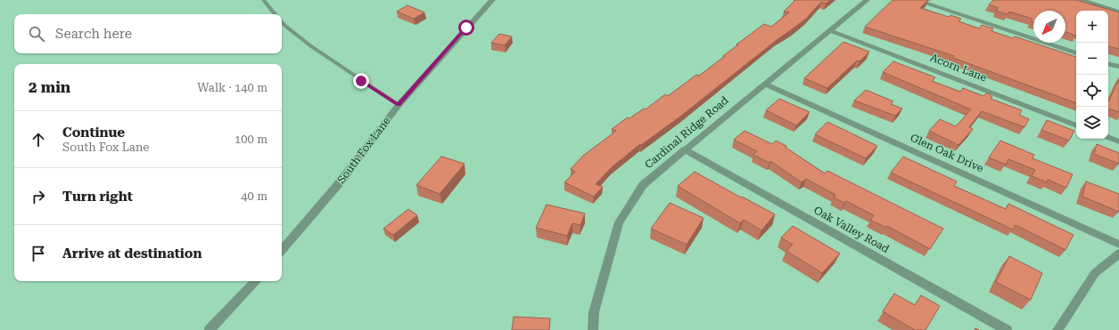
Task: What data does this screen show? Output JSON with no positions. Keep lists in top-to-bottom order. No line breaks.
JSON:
{"streets":{"street":["Acorn Lane","Cardinal Ridge Road","South Fox Lane","Glen Oak Drive","Oak Valley Road"]},"crossings":[["Acorn Lane","Cardinal Ridge Road"],["Cardinal Ridge Road","Glen Oak Drive"],["Cardinal Ridge Road","Oak Valley Road"]],"north":"bottom left","page":{"map_buttons":["+","−"],"search":"Search here","heading":["2 min","Walk · 140 m"],"list":[["Continue","South Fox Lane","100 m"],["Turn right","40 m"],"Arrive at destination"]}}
